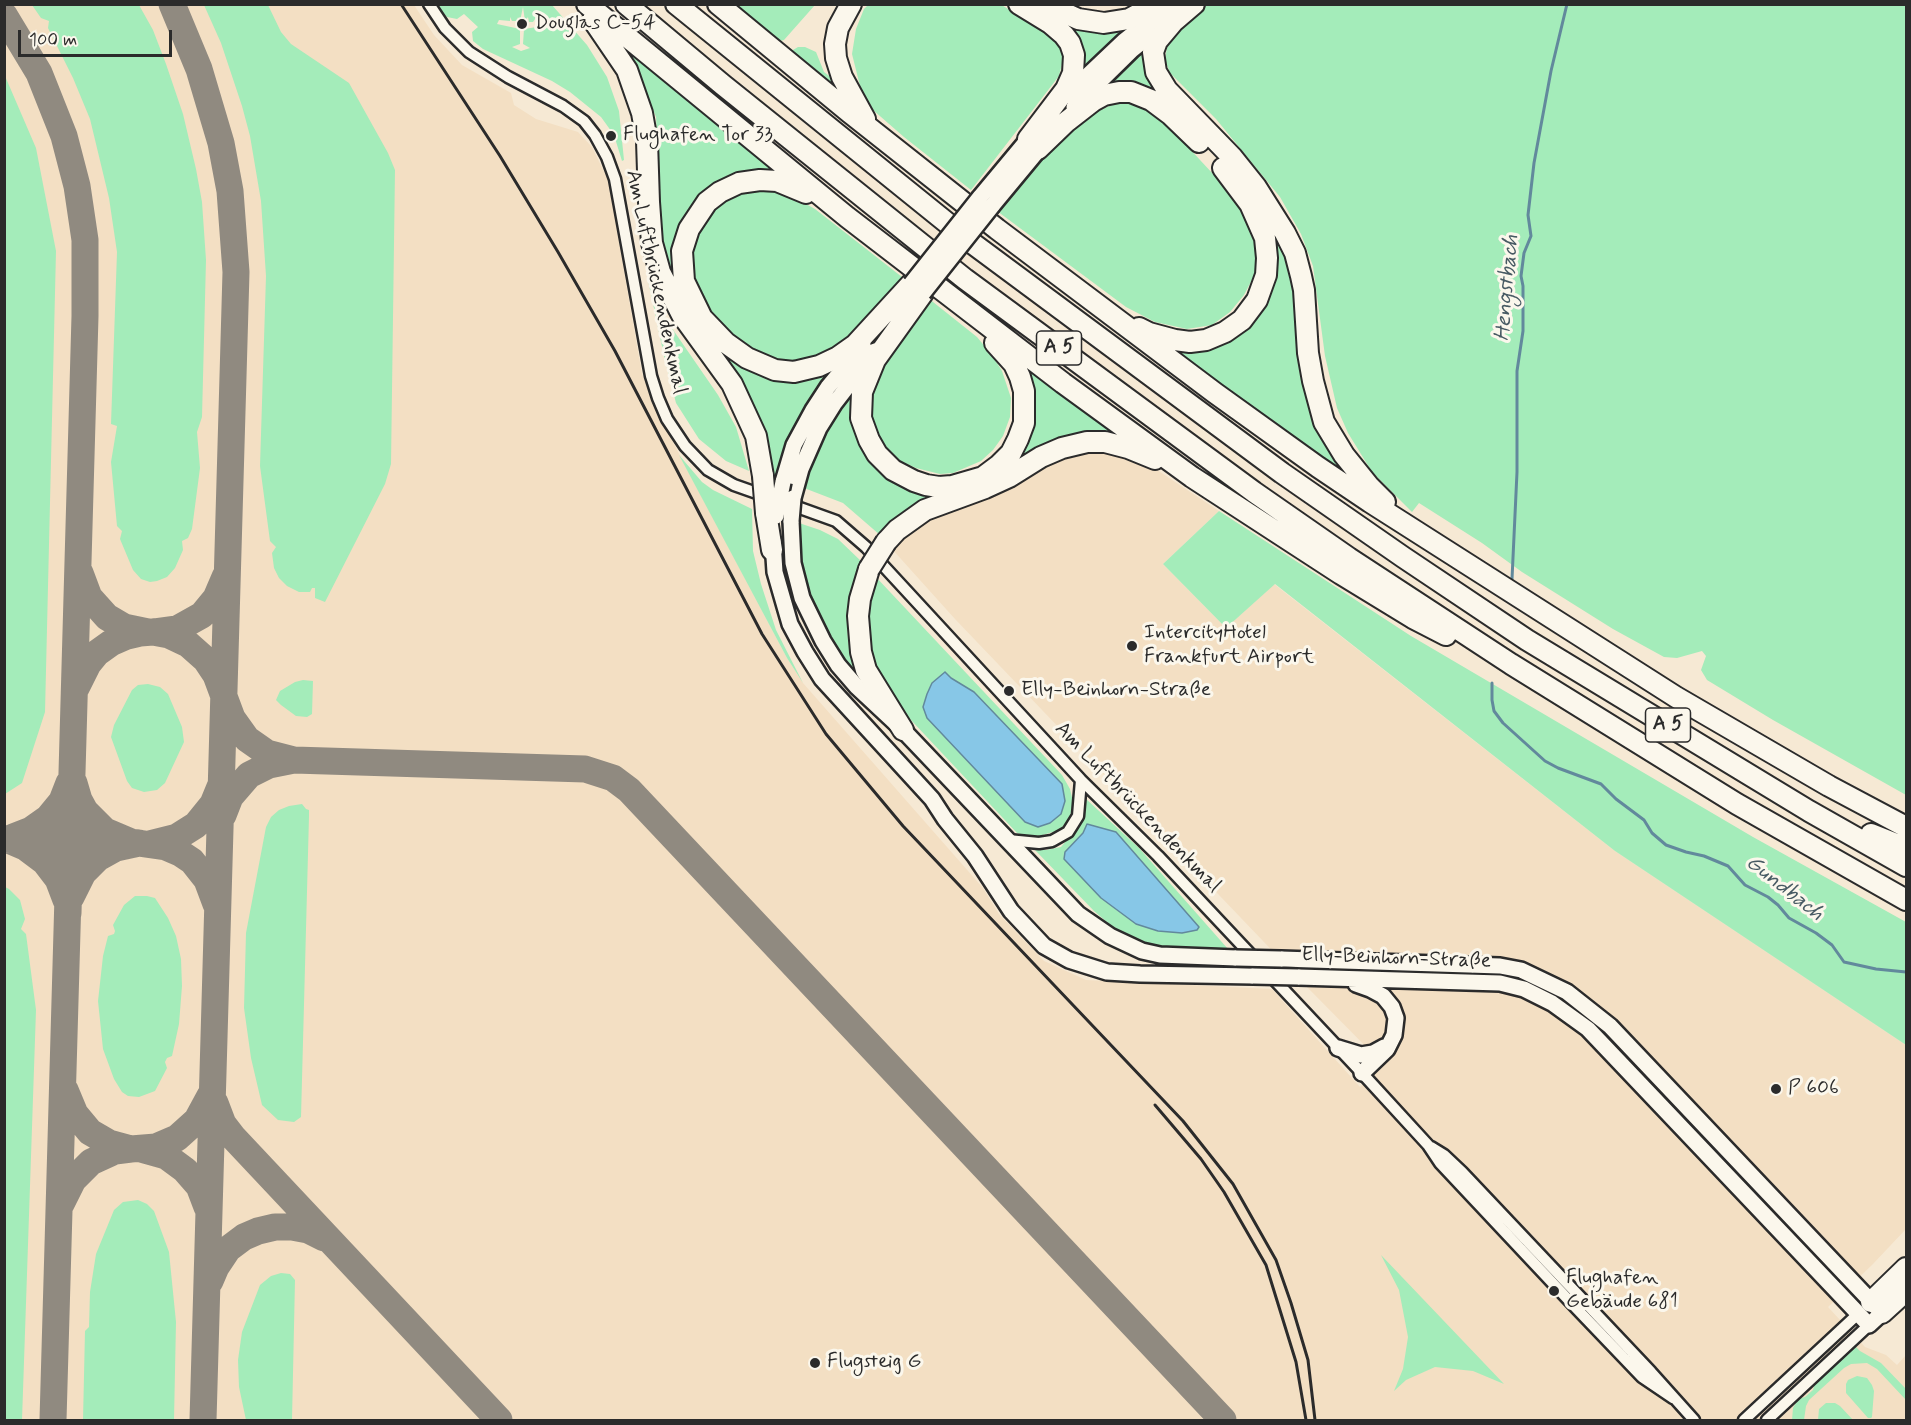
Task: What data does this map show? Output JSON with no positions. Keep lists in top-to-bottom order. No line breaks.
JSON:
{"streets":{"highway":["A 5"],"street":["Am Luftbrückendenkmal","Elly-Beinhorn-Straße"]},"water":["Hengstbach","Gundbach"],"places":["Douglas C-54","Flughafen Tor 33","IntercityHotel Frankfurt Airport","Elly-Beinhorn-Straße","P 606","Flughafen Gebäude 681","Flugsteig G"],"scale_bar":"100 m"}
